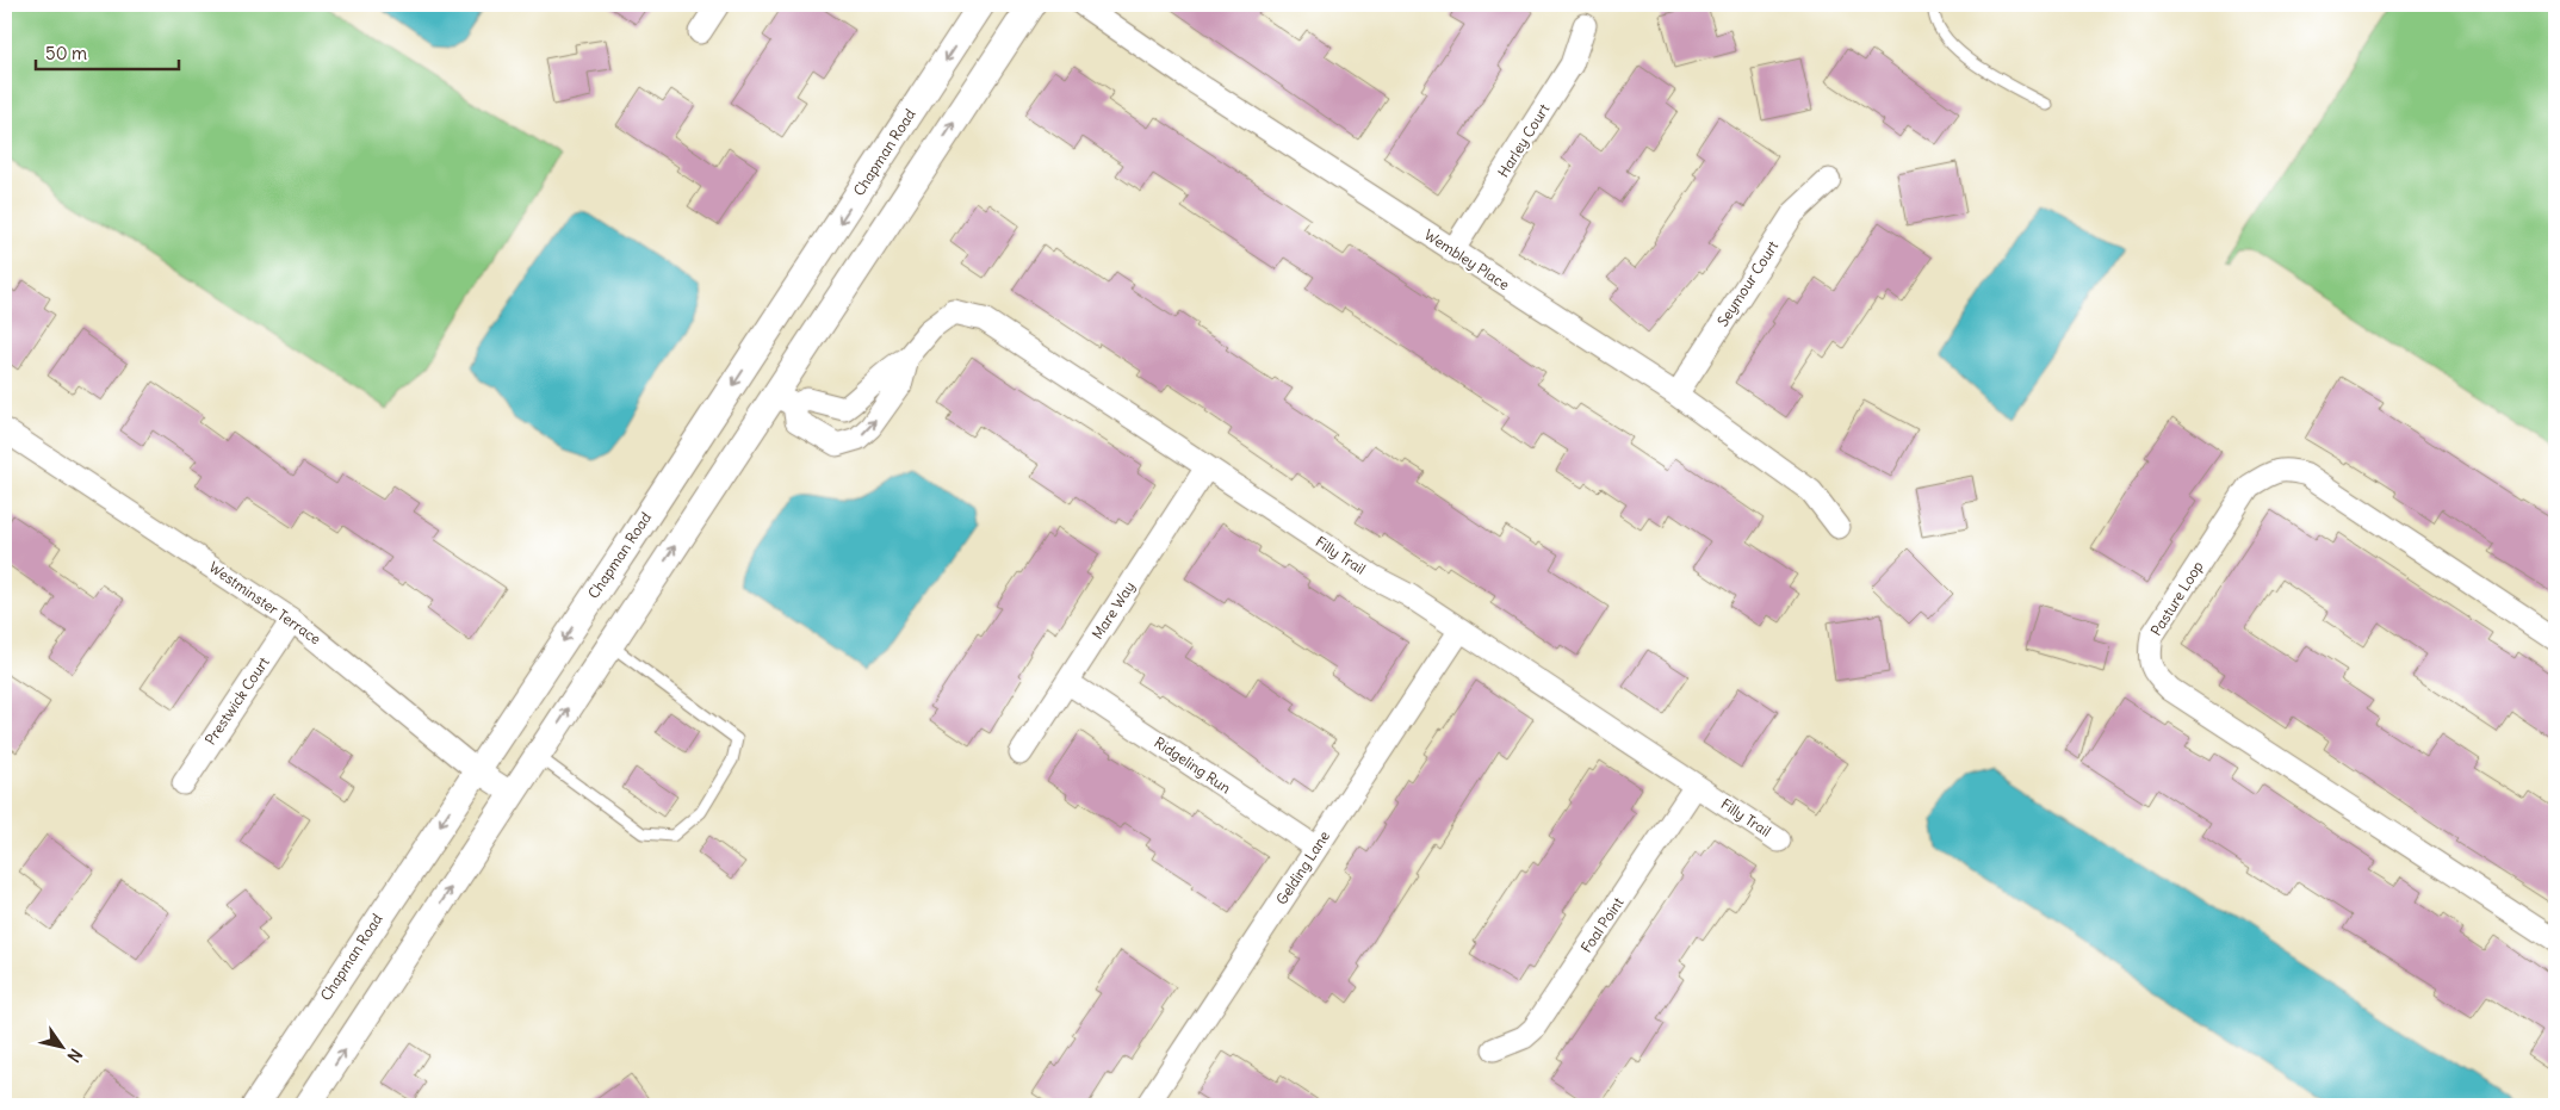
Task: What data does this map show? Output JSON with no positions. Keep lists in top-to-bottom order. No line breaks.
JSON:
{"streets":{"street":["Harley Court","Chapman Road","Wembley Place","Seymour Court","Filly Trail","Pasture Loop","Westminster Terrace","Mare Way","Prestwick Court","Ridgeling Run","Gelding Lane","Foal Point"]},"crossings":[["Harley Court","Wembley Place"],["Chapman Road","Westminster Terrace"],["Wembley Place","Seymour Court"],["Filly Trail","Mare Way"],["Filly Trail","Gelding Lane"],["Filly Trail","Foal Point"],["Westminster Terrace","Prestwick Court"],["Mare Way","Ridgeling Run"],["Ridgeling Run","Gelding Lane"]],"scale_bar":"50 m","north":"bottom right"}
